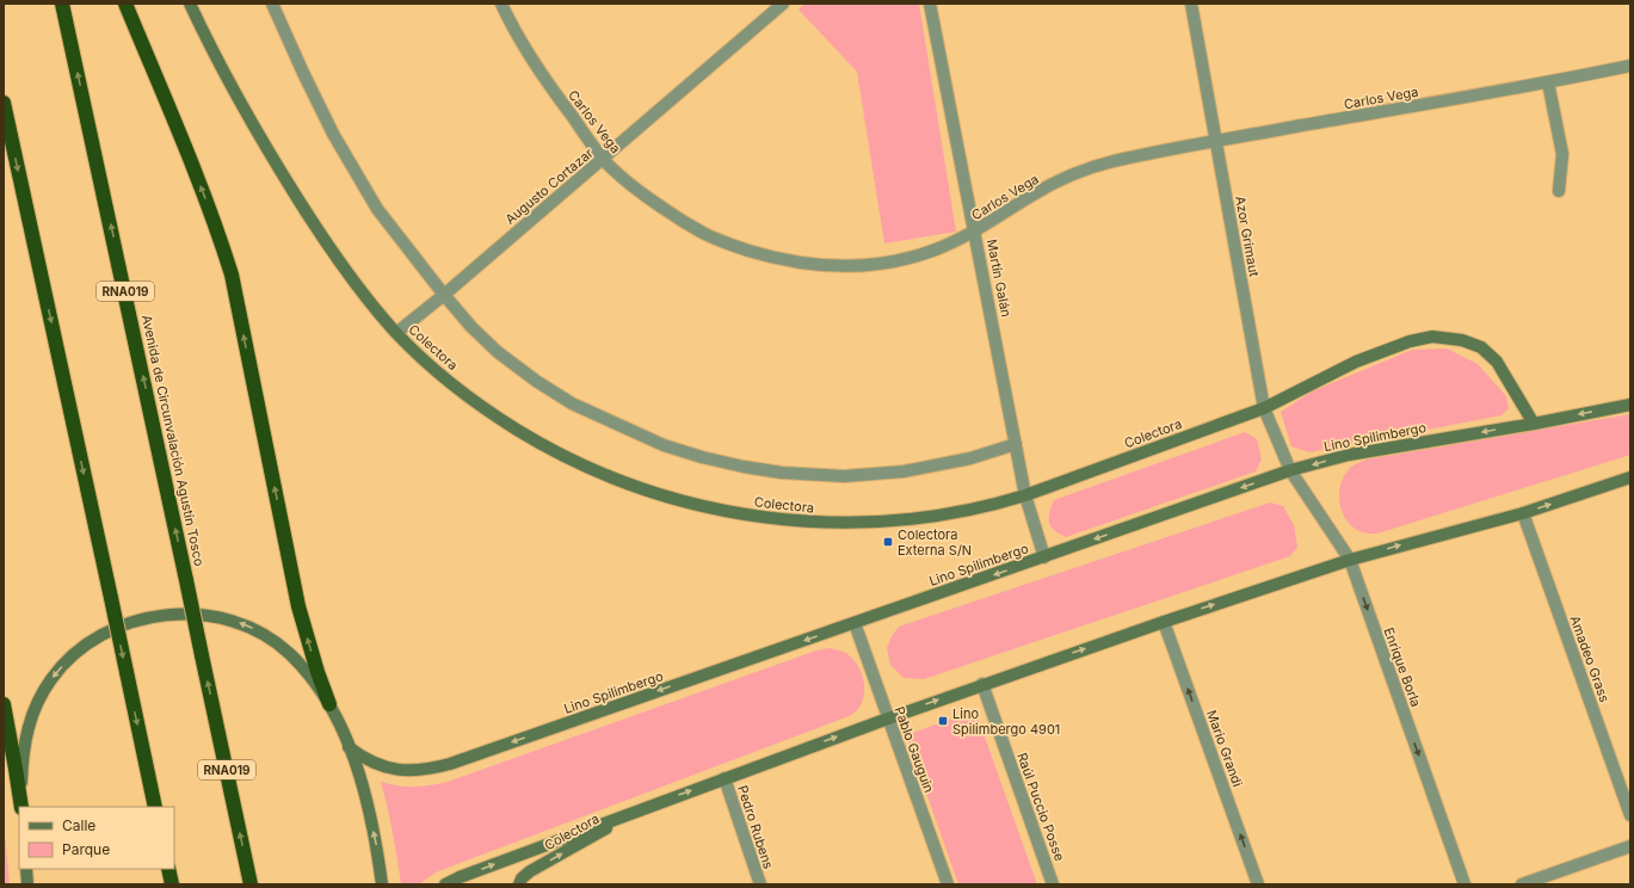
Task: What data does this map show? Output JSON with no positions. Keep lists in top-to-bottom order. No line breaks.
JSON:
{"streets":{"highway":["RNA019","Avenida de Circunvalación Agustín Tosco"],"main road":["Colectora","Lino Spilimbergo"],"street":["Carlos Vega","Augusto Cortazar","Azor Grimaut","Martín Galán","Amadeo Grass","Enrique Borla","Mario Grandi","Pablo Gauguin","Raúl Puccio Posse","Pedro Rubens"]},"crossings":[["Carlos Vega","Augusto Cortazar"],["Carlos Vega","Azor Grimaut"],["Carlos Vega","Martín Galán"],["Augusto Cortazar","Colectora"],["Azor Grimaut","Colectora"],["Azor Grimaut","Lino Spilimbergo"],["Azor Grimaut","Enrique Borla"],["Martín Galán","Colectora"],["Martín Galán","Lino Spilimbergo"],["Colectora","Lino Spilimbergo"],["Lino Spilimbergo","Enrique Borla"],["Lino Spilimbergo","Pablo Gauguin"]],"one_way":["Enrique Borla","Mario Grandi"],"places":{"transit":["Colectora Externa S/N","Lino Spilimbergo 4901"]},"legend":["Calle","Parque"]}
